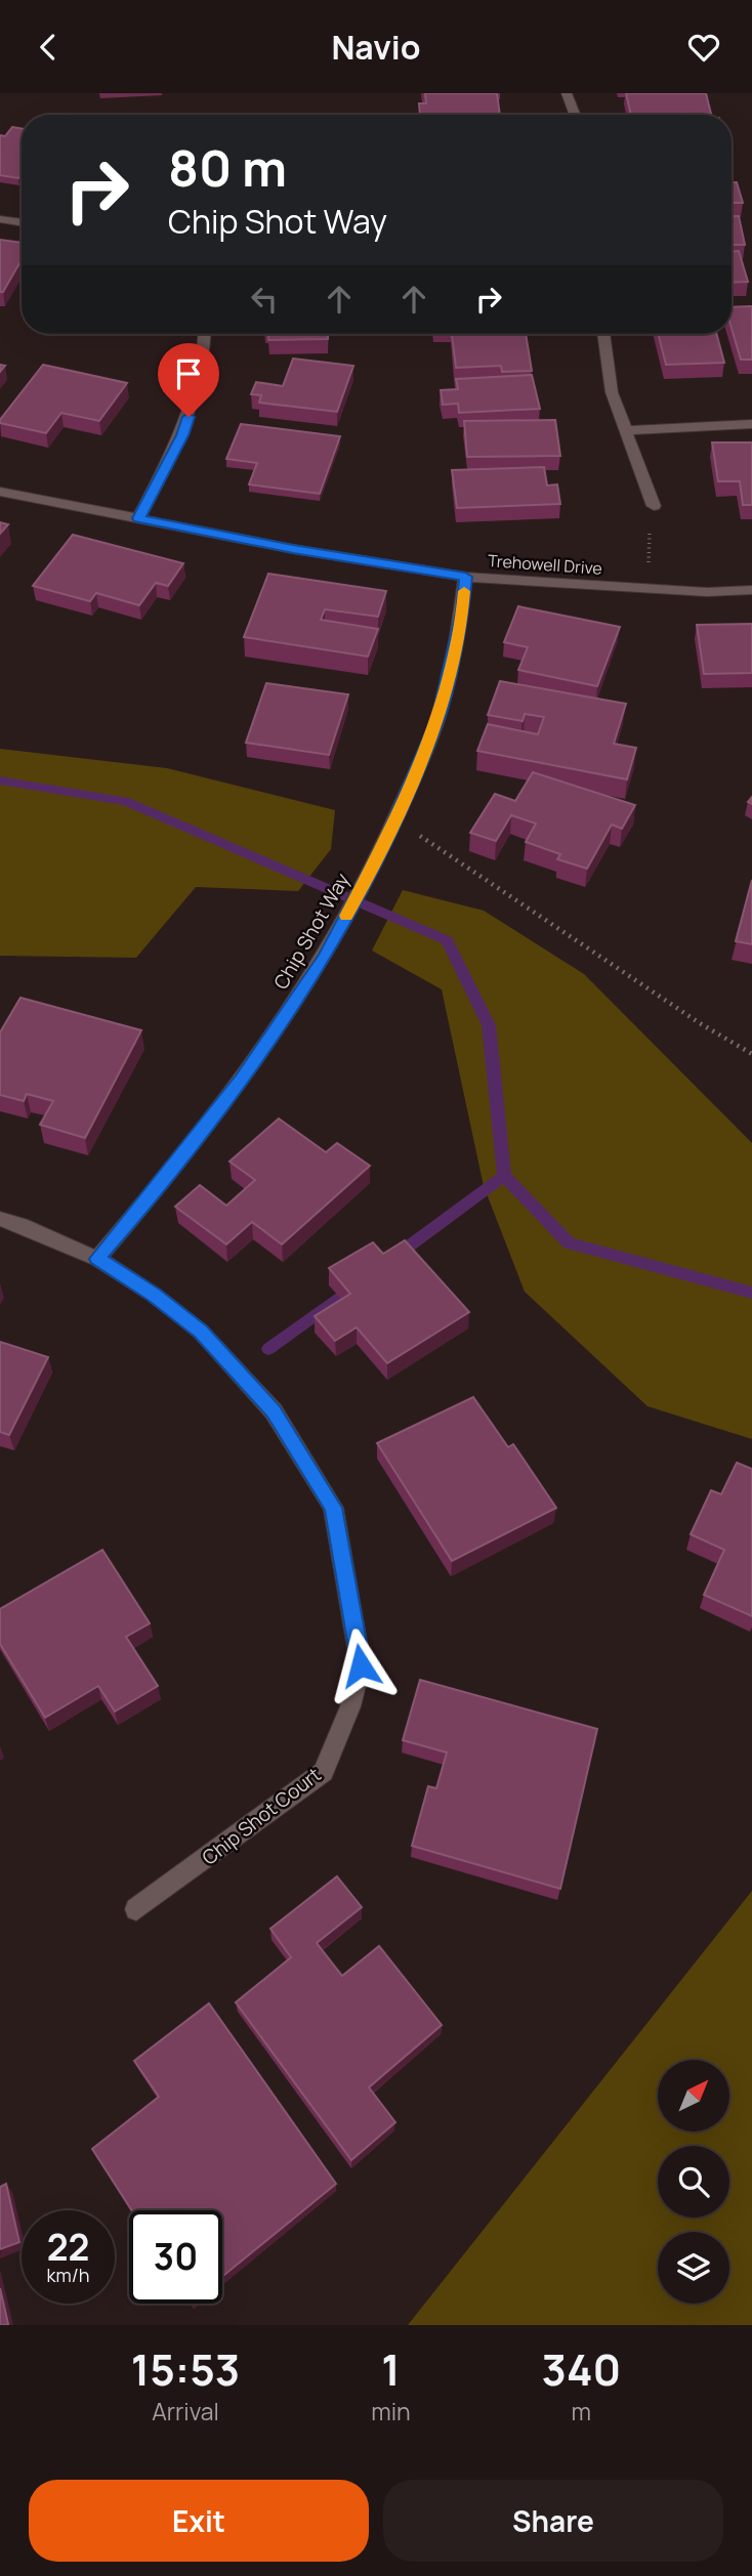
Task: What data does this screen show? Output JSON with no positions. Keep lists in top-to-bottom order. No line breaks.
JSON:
{"streets":{"street":["Trehowell Drive","Chip Shot Way","Chip Shot Court"]},"crossings":[["Trehowell Drive","Chip Shot Way"],["Chip Shot Way","Chip Shot Court"]],"north":"top right","page":{"header":"Navio","turn":["80 m","Chip Shot Way"],"speed":"22 km/h","limit":"30","eta":["15:53","Arrival","1","min","340","m"],"buttons":["Exit","Share"]}}
